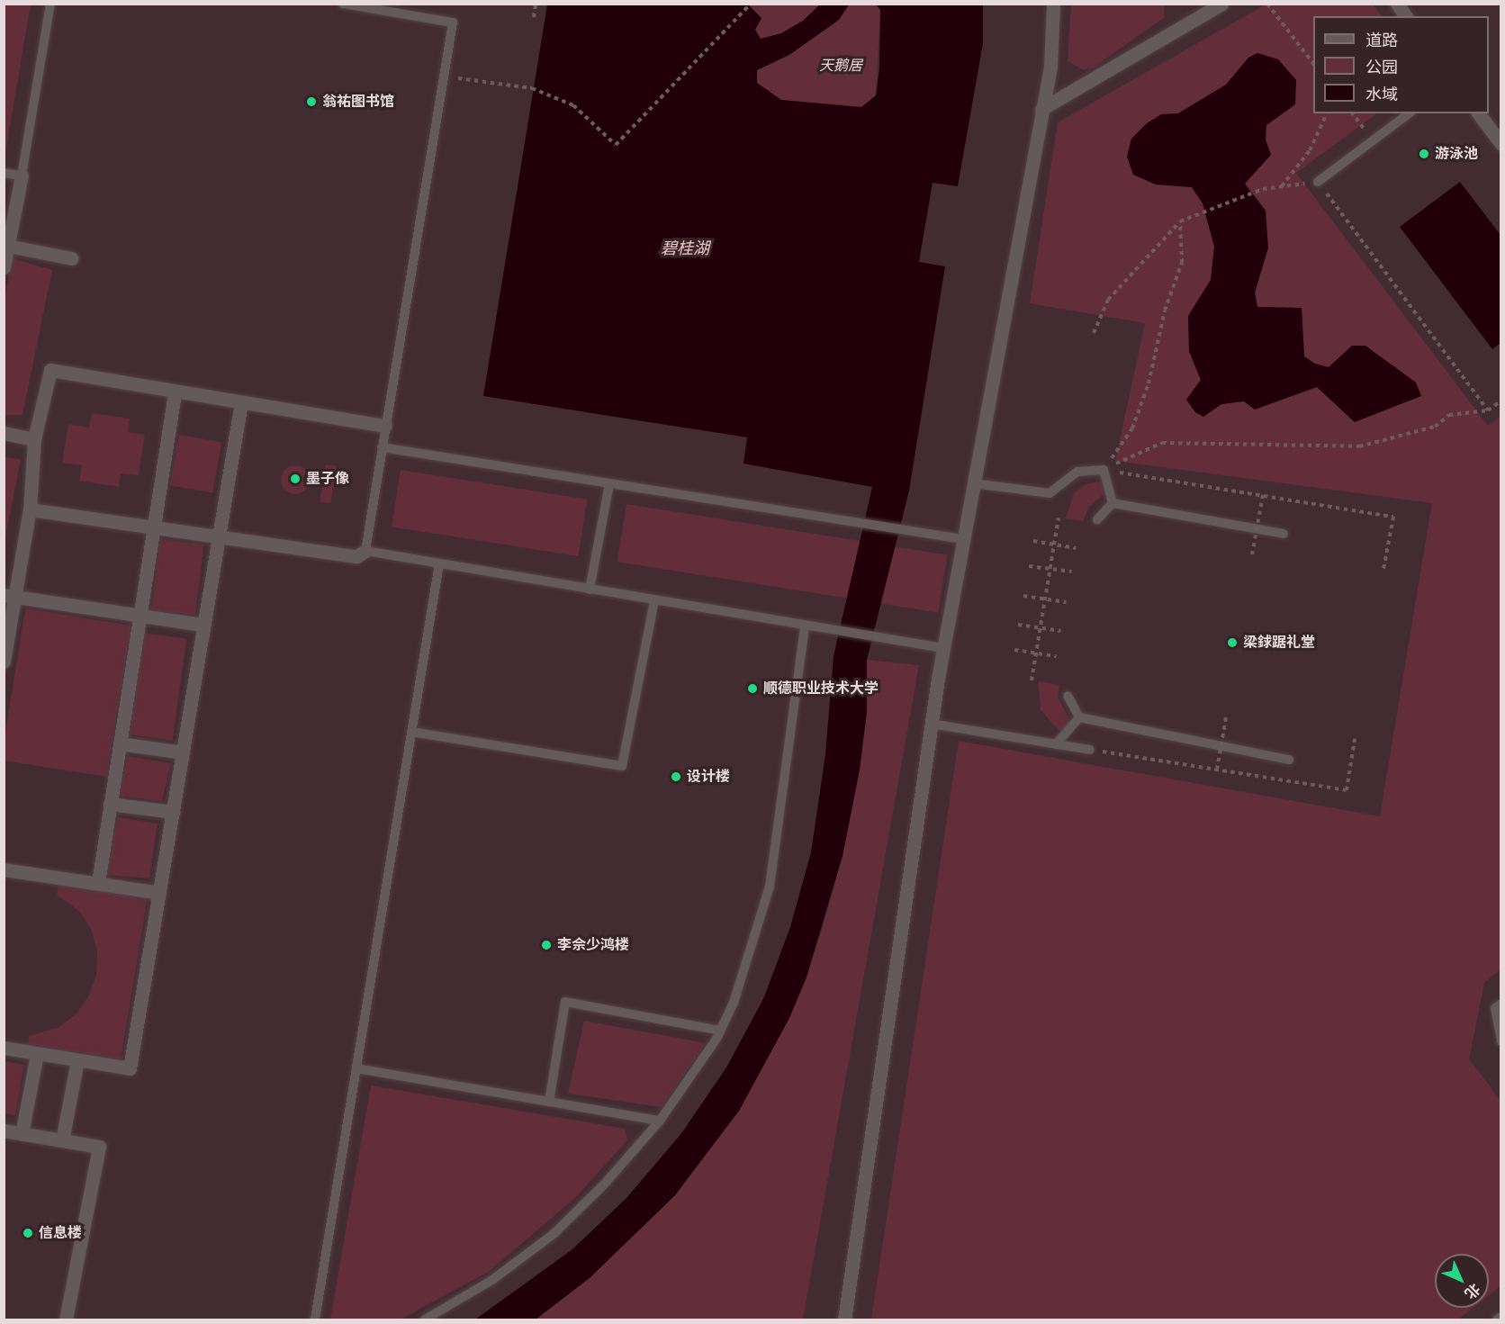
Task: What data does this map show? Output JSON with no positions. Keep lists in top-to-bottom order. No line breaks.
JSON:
{"water":["碧桂湖"],"parks":["天鹅居"],"places":["翁祐图书馆","游泳池","墨子像","梁銶踞礼堂","顺德职业技术大学","设计楼","李佘少鸿楼","信息楼"],"legend":["道路","公园","水域"],"north":"bottom right"}
